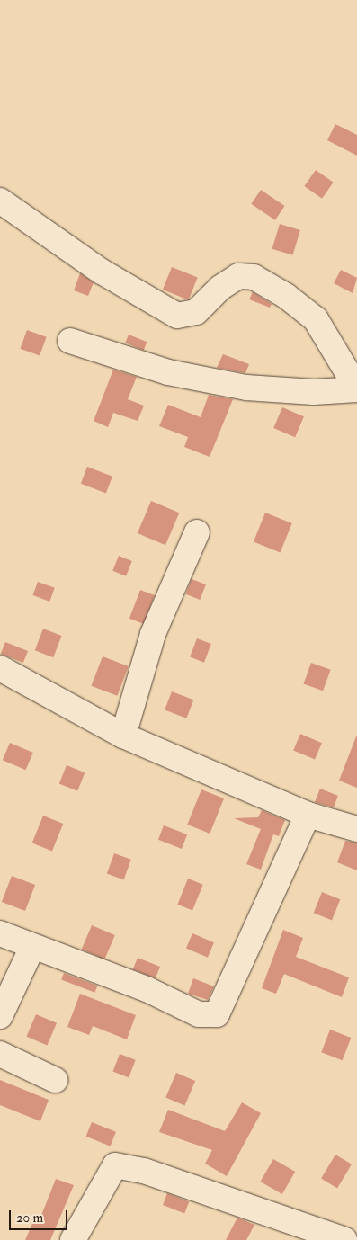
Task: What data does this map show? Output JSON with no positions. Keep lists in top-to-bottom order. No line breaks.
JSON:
{"scale_bar":"20 m"}
